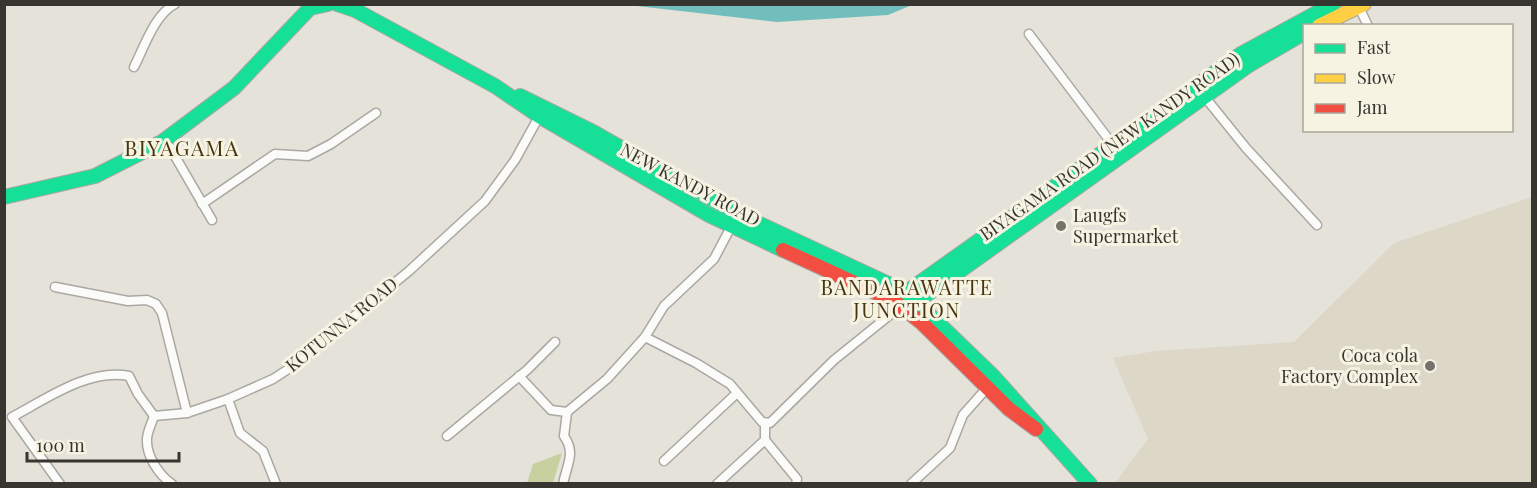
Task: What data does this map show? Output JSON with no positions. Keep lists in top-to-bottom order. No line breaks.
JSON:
{"streets":{"main road":["BIYAGAMA ROAD (NEW KANDY ROAD)","NEW KANDY ROAD"],"street":["KOTUNNA ROAD"]},"crossings":[["BIYAGAMA ROAD (NEW KANDY ROAD)","NEW KANDY ROAD"],["NEW KANDY ROAD","KOTUNNA ROAD"]],"districts":["BIYAGAMA","BANDARAWATTE JUNCTION"],"places":["Laugfs Supermarket","Coca cola Factory Complex"],"legend":["Fast","Slow","Jam"],"scale_bar":"100 m"}
